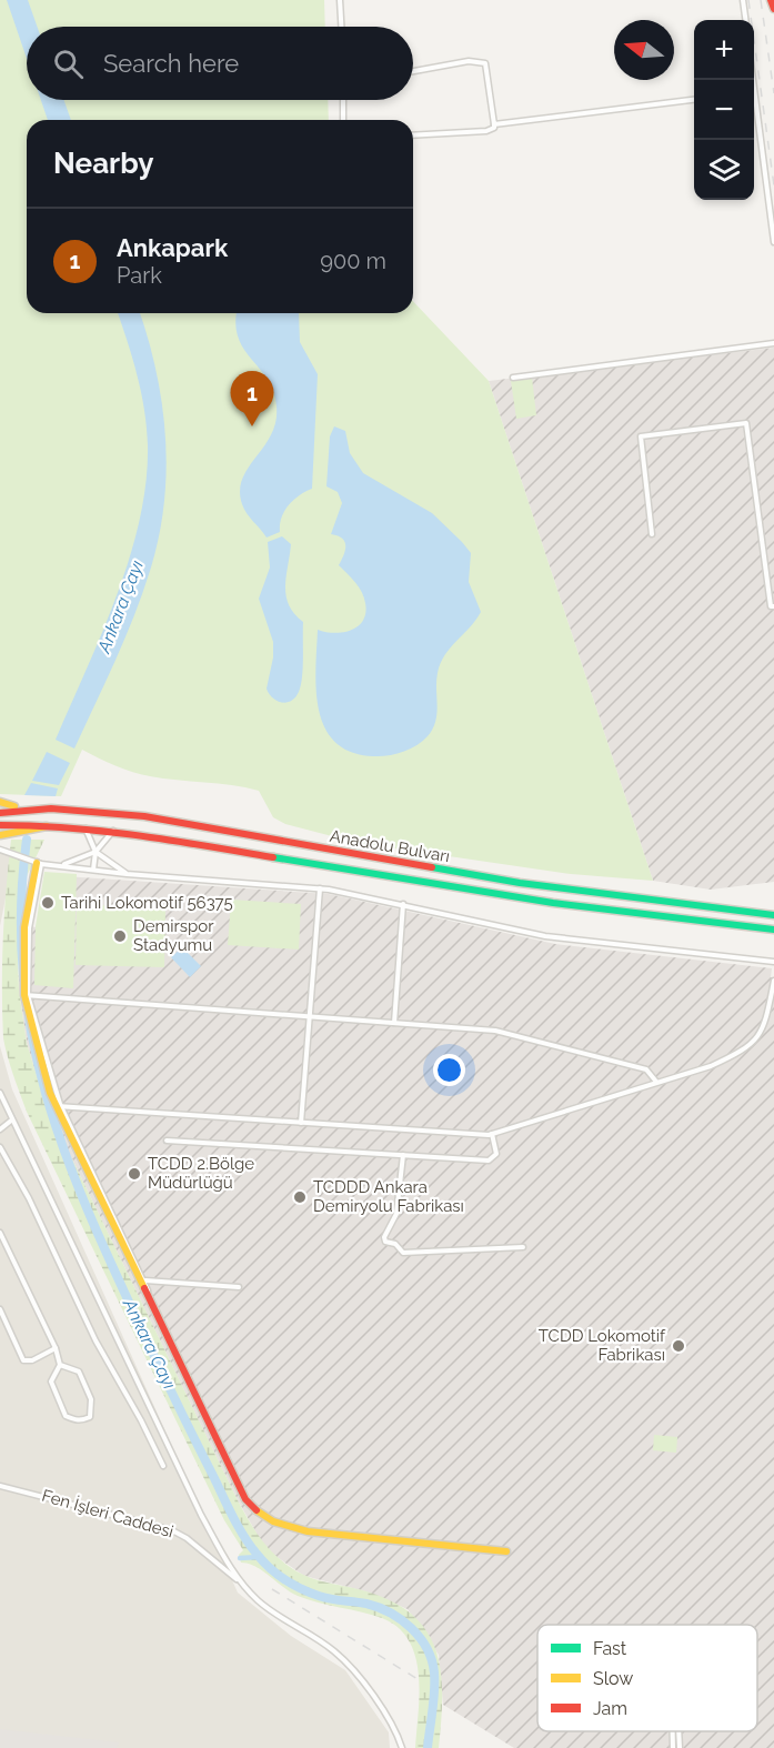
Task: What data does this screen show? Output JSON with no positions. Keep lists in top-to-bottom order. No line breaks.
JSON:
{"streets":{"main road":["Anadolu Bulvarı"],"street":["Fen İşleri Caddesi"]},"water":["Ankara Çayı"],"places":["Tarihi Lokomotif 56375","Demirspor Stadyumu","TCDD 2.Bölge Müdürlüğü","TCDDD Ankara Demiryolu Fabrikası","TCDD Lokomotif Fabrikası"],"legend":["Fast","Slow","Jam"],"north":"left","page":{"map_buttons":["+","−"],"search":"Search here","heading":"Nearby","list":[{"mark":"1","name":"Ankapark","note":"Park","value":"900 m"}],"pins":"1"}}
